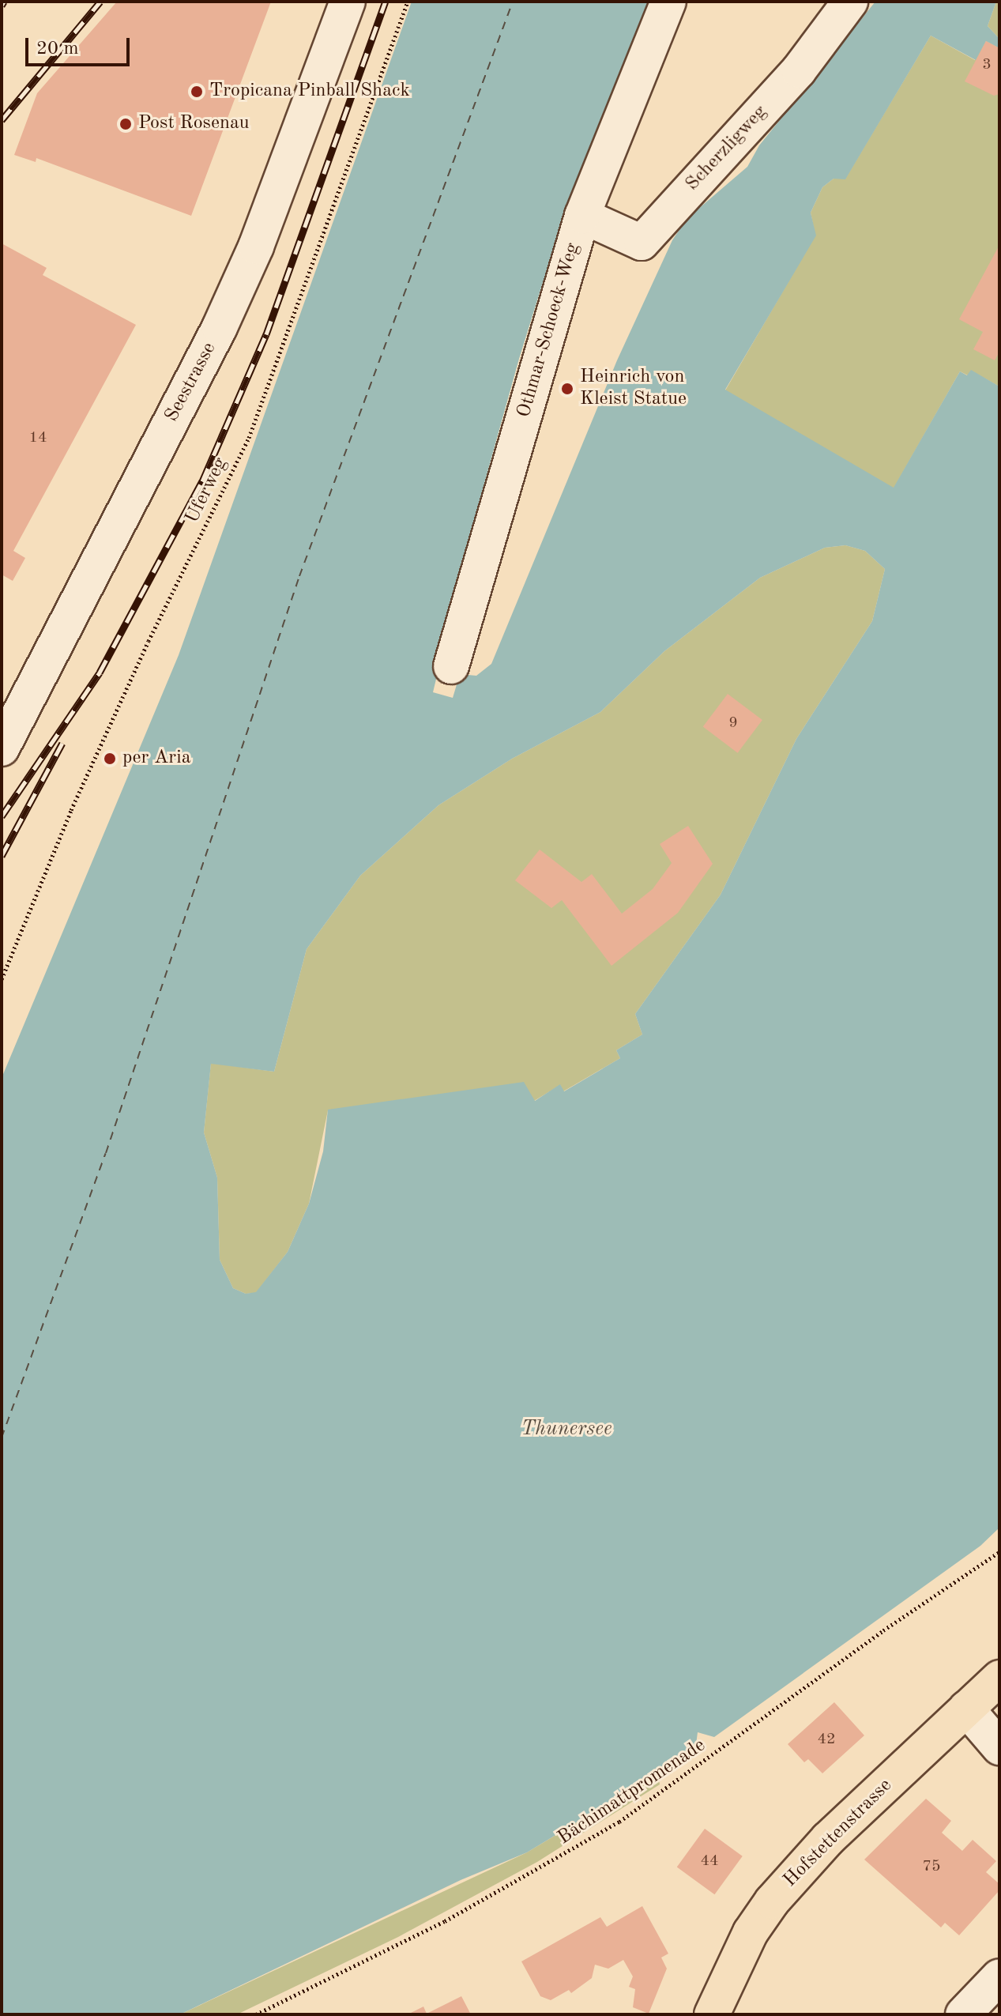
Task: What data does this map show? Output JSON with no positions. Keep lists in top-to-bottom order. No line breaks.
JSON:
{"streets":{"main road":["Hofstettenstrasse"],"street":["Scherzligweg","Othmar-Schoeck-Weg","Seestrasse"],"path":["Uferweg","Bächimattpromenade"]},"crossings":[["Scherzligweg","Othmar-Schoeck-Weg"]],"water":["Thunersee"],"places":["Tropicana Pinball Shack","Post Rosenau","Heinrich von Kleist Statue","per Aria"],"house_numbers":["3","14","9","42","44","75"],"scale_bar":"20 m"}
